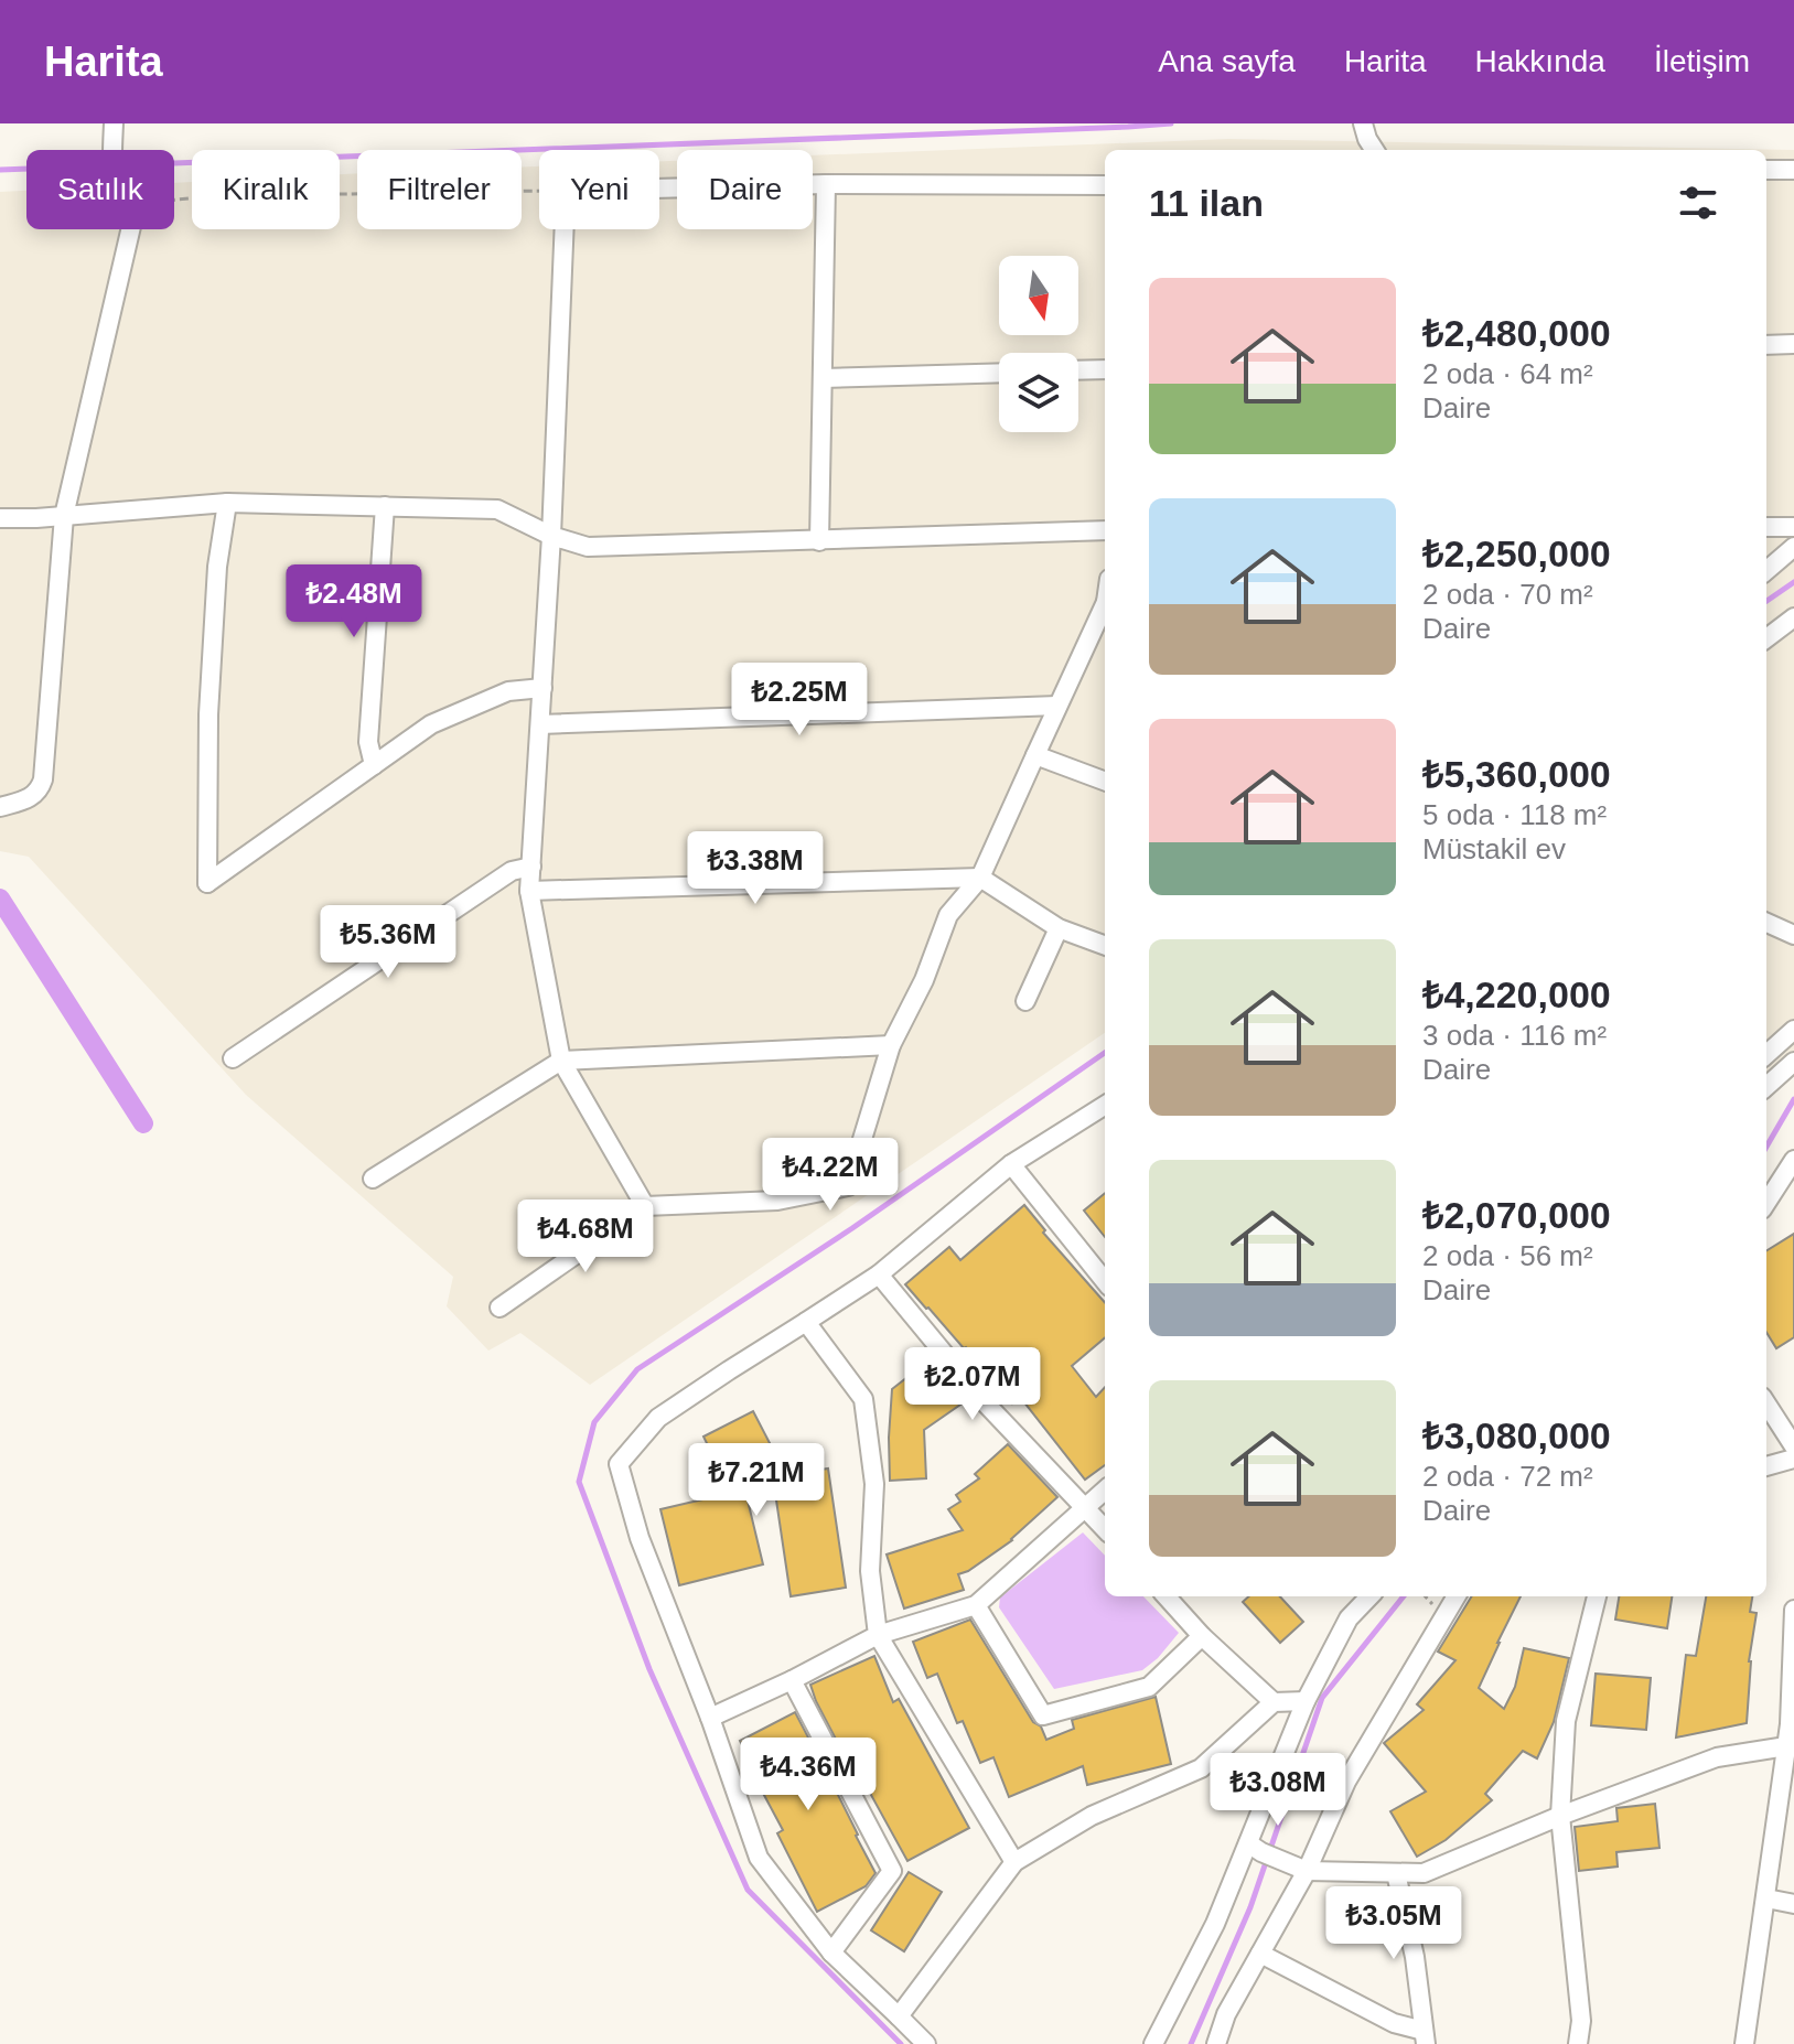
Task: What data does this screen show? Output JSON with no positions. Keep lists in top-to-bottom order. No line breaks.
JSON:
{"north":"bottom","page":{"header":"Harita","nav":["Ana sayfa","Harita","Hakkında","İletişim"],"chip":["Satılık","Kiralık","Filtreler","Yeni","Daire"],"heading":"11 ilan","list":[{"name":"₺2,480,000","note":"2 oda · 64 m² · Daire"},{"name":"₺2,250,000","note":"2 oda · 70 m² · Daire"},{"name":"₺5,360,000","note":"5 oda · 118 m² · Müstakil ev"},{"name":"₺4,220,000","note":"3 oda · 116 m² · Daire"},{"name":"₺2,070,000","note":"2 oda · 56 m² · Daire"},{"name":"₺3,080,000","note":"2 oda · 72 m² · Daire"}],"price":["₺2.48M","₺2.25M","₺3.38M","₺5.36M","₺4.22M","₺4.68M","₺2.07M","₺7.21M","₺4.36M","₺3.08M","₺3.05M"]}}
